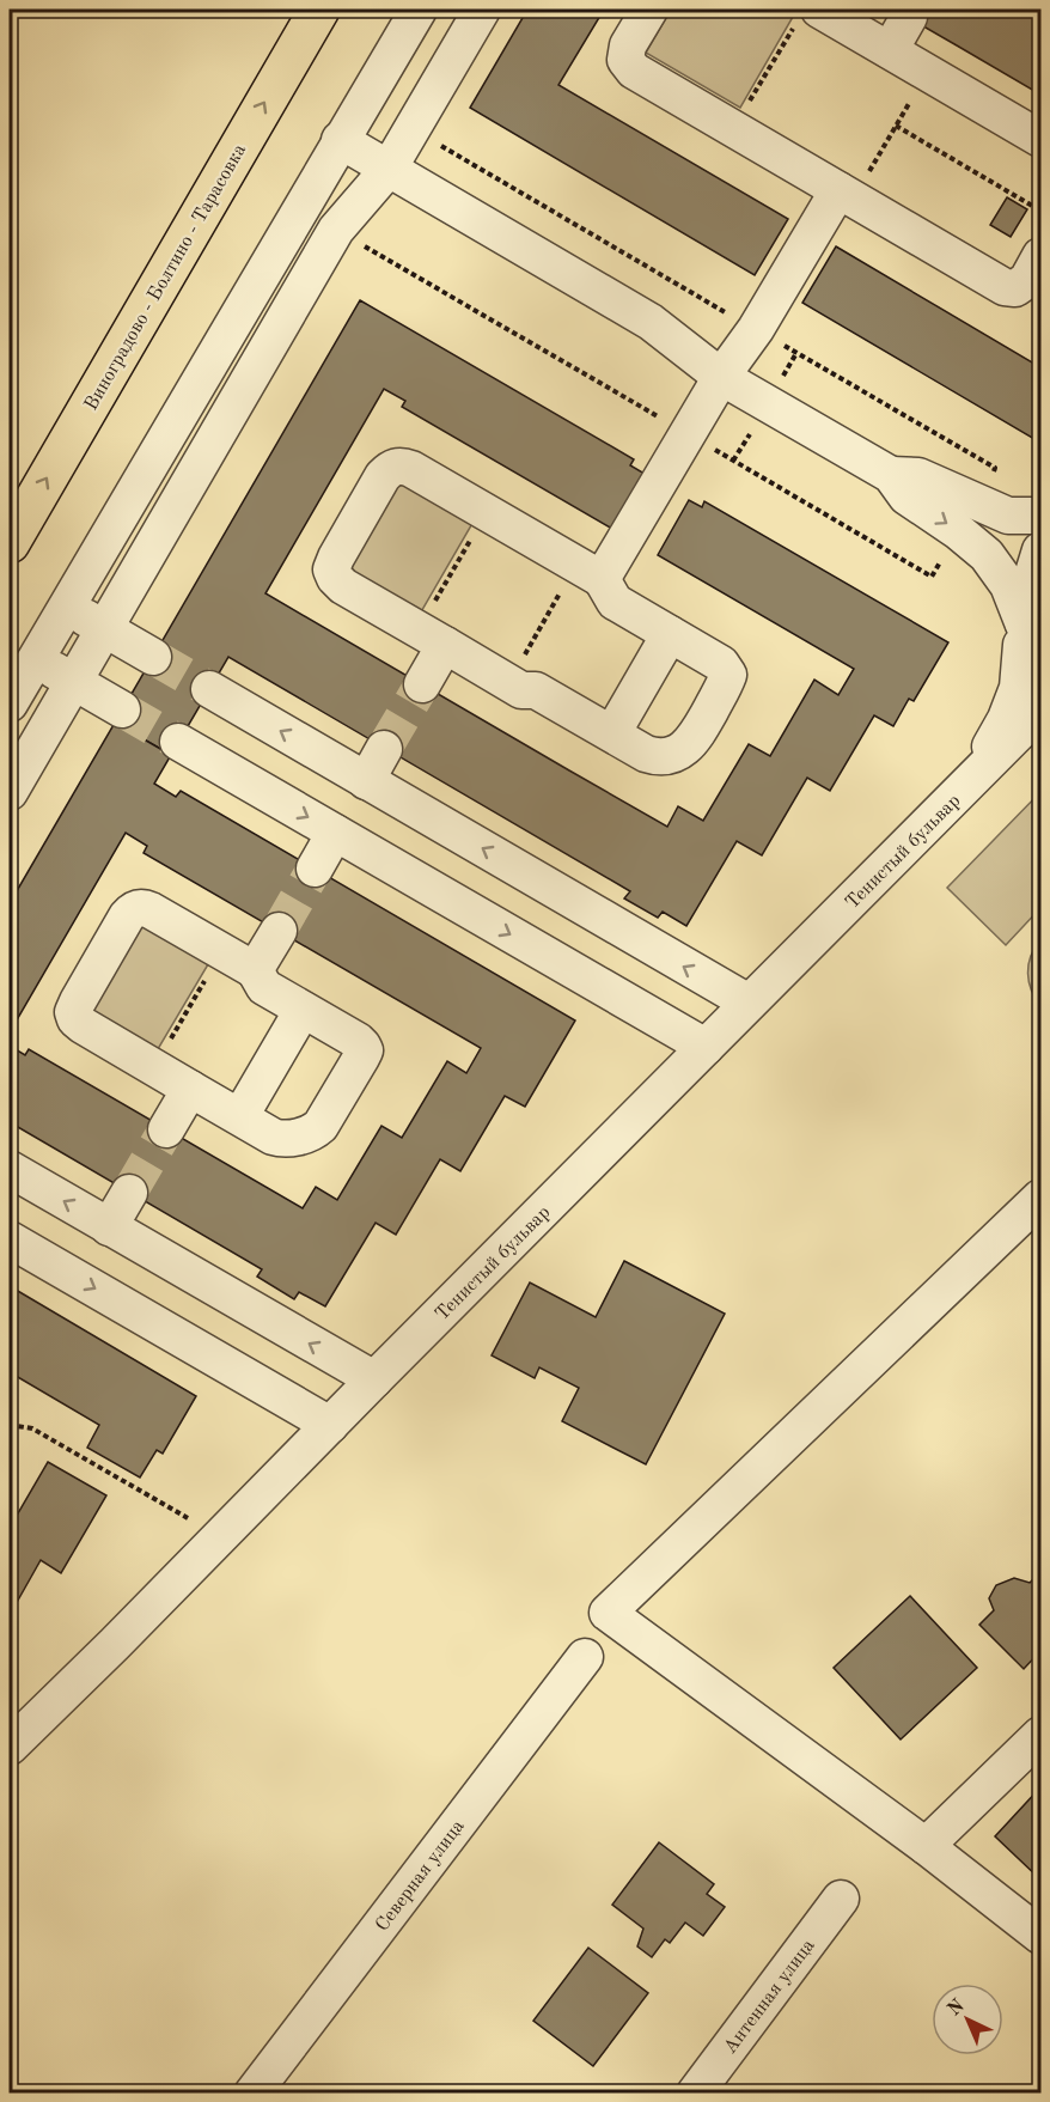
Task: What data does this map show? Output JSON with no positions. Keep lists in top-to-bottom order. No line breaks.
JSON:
{"streets":{"main road":["Виноградово - Болтино - Тарасовка"],"street":["Тенистый бульвар","Северная улица","Антенная улица"]},"one_way":["Виноградово - Болтино - Тарасовка"],"north":"top left"}
